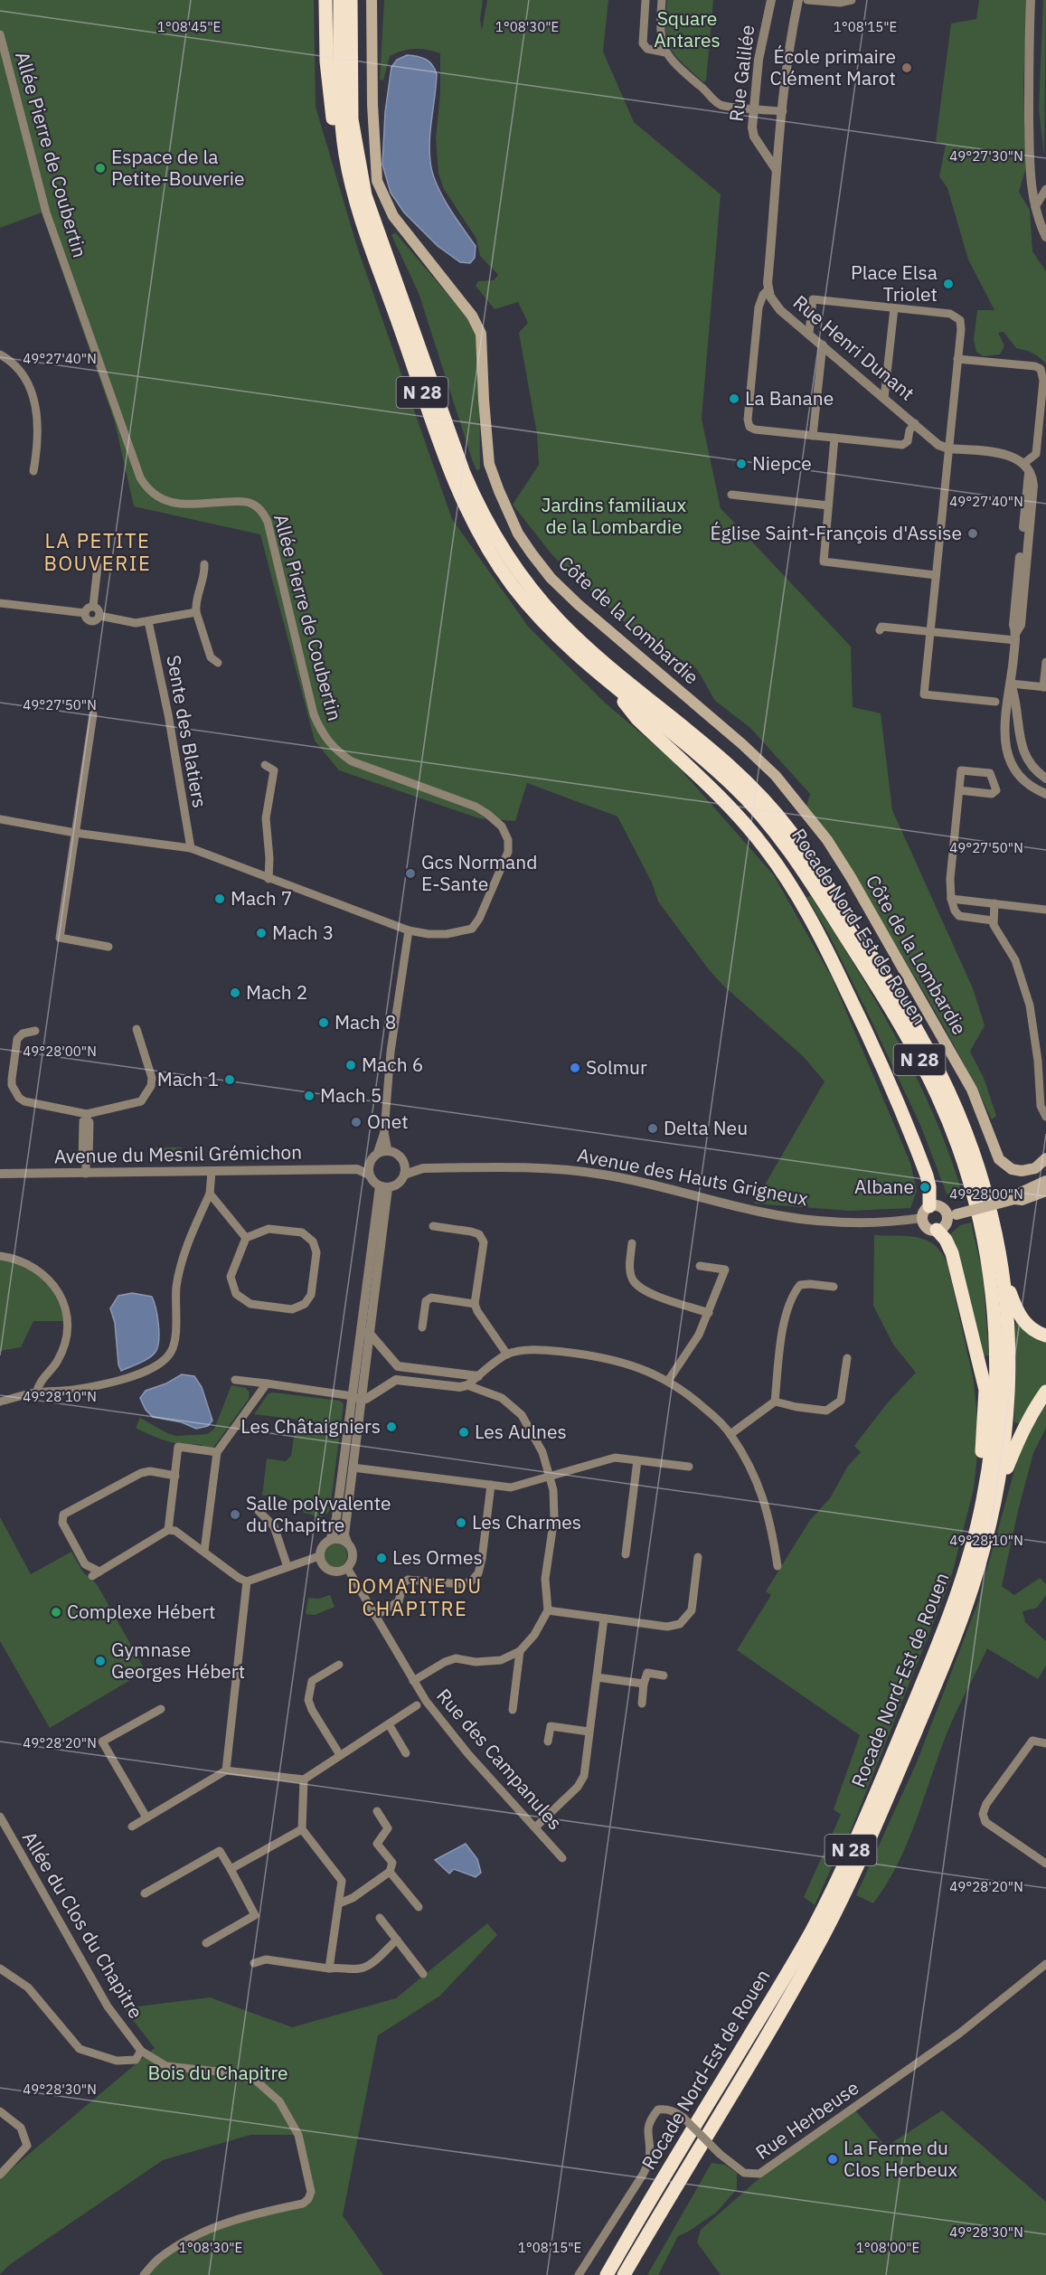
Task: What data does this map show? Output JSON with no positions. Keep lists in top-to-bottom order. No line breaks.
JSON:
{"streets":{"highway":["N 28","Rocade Nord-Est de Rouen"],"main road":["Côte de la Lombardie"],"street":["Rue Galilée","Allée Pierre de Coubertin","Rue Henri Dunant","Sente des Blatiers","Avenue du Mesnil Grémichon","Avenue des Hauts Grigneux","Rue des Campanules","Allée du Clos du Chapitre","Rue Herbeuse"]},"crossings":[["Rue Galilée","Rue Henri Dunant"],["Avenue du Mesnil Grémichon","Avenue des Hauts Grigneux"]],"districts":["LA PETITE BOUVERIE","DOMAINE DU CHAPITRE"],"parks":["Square Antares","Jardins familiaux de la Lombardie","Bois du Chapitre"],"places":["École primaire Clément Marot","Espace de la Petite-Bouverie","Place Elsa Triolet","La Banane","Niepce","Église Saint-François d'Assise","Gcs Normand E-Sante","Mach 7","Mach 3","Mach 2","Mach 8","Mach 6","Solmur","Mach 1","Mach 5","Onet","Delta Neu","Albane","Les Châtaigniers","Les Aulnes","Salle polyvalente du Chapitre","Les Charmes","Les Ormes","Complexe Hébert","Gymnase Georges Hébert","La Ferme du Clos Herbeux"],"coordinates":["1°08'45\"E","1°08'30\"E","1°08'15\"E","49°27'30\"N","49°27'40\"N","49°27'50\"N","49°28'00\"N","49°28'10\"N","49°28'20\"N","49°28'30\"N","1°08'00\"E"]}
